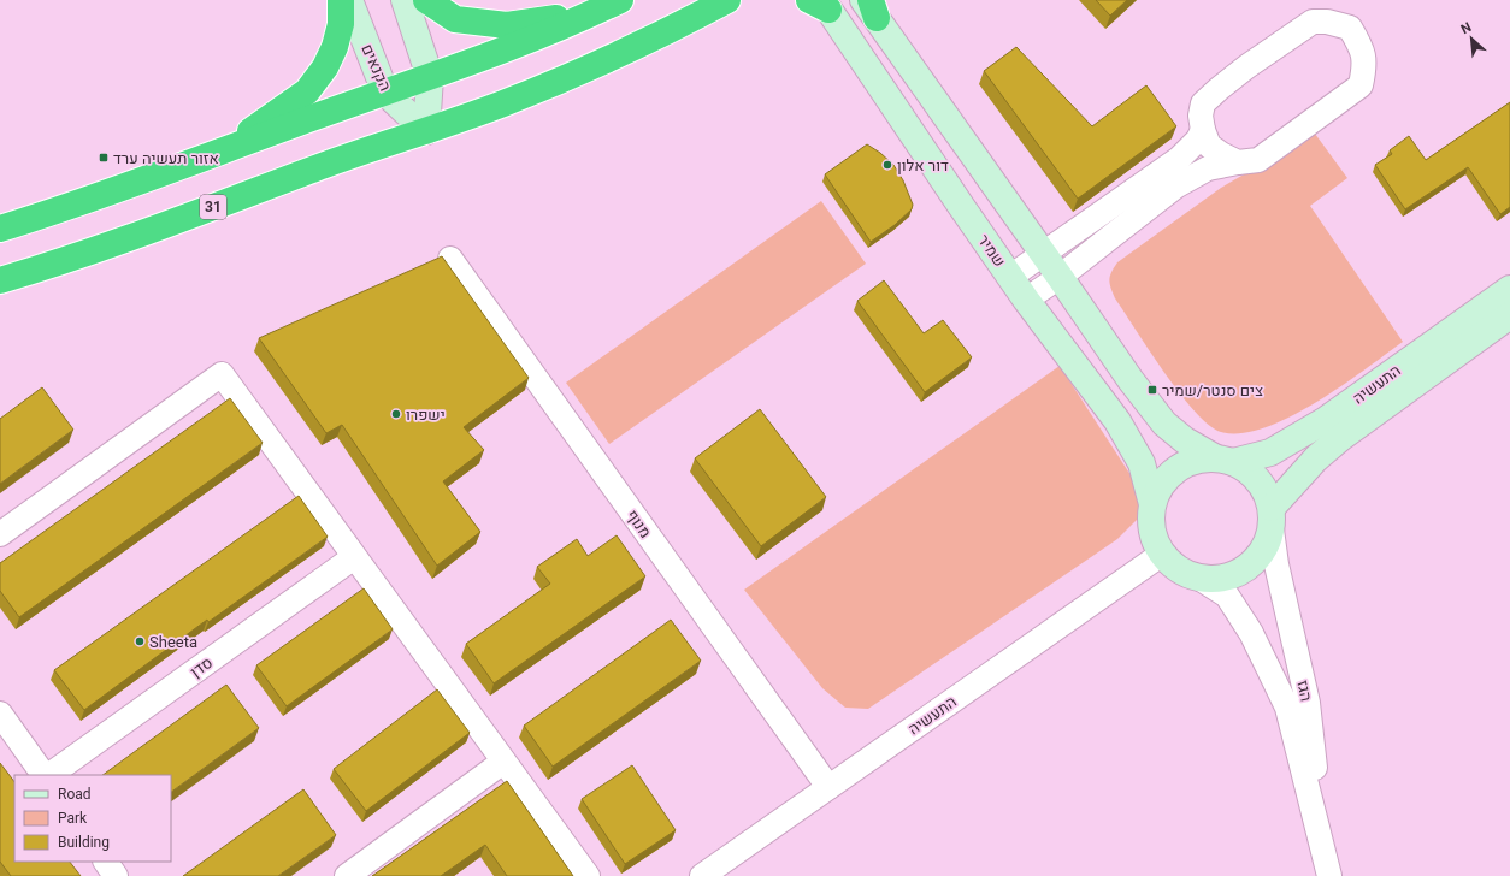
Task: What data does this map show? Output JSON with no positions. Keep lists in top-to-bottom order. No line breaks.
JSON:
{"streets":{"highway":["31"],"street":["הקנאים","שמיר","התעשיה","מנוף","סדן","הגז"]},"crossings":[["הקנאים","31"],["שמיר","התעשיה"],["שמיר","הגז"],["התעשיה","מנוף"],["התעשיה","הגז"]],"places":{"transit":["אזור תעשיה ערד","צים סנטר/שמיר"],"other":["דור אלון","ישפרו","Sheeta"]},"legend":["Road","Park","Building"],"north":"top left"}
